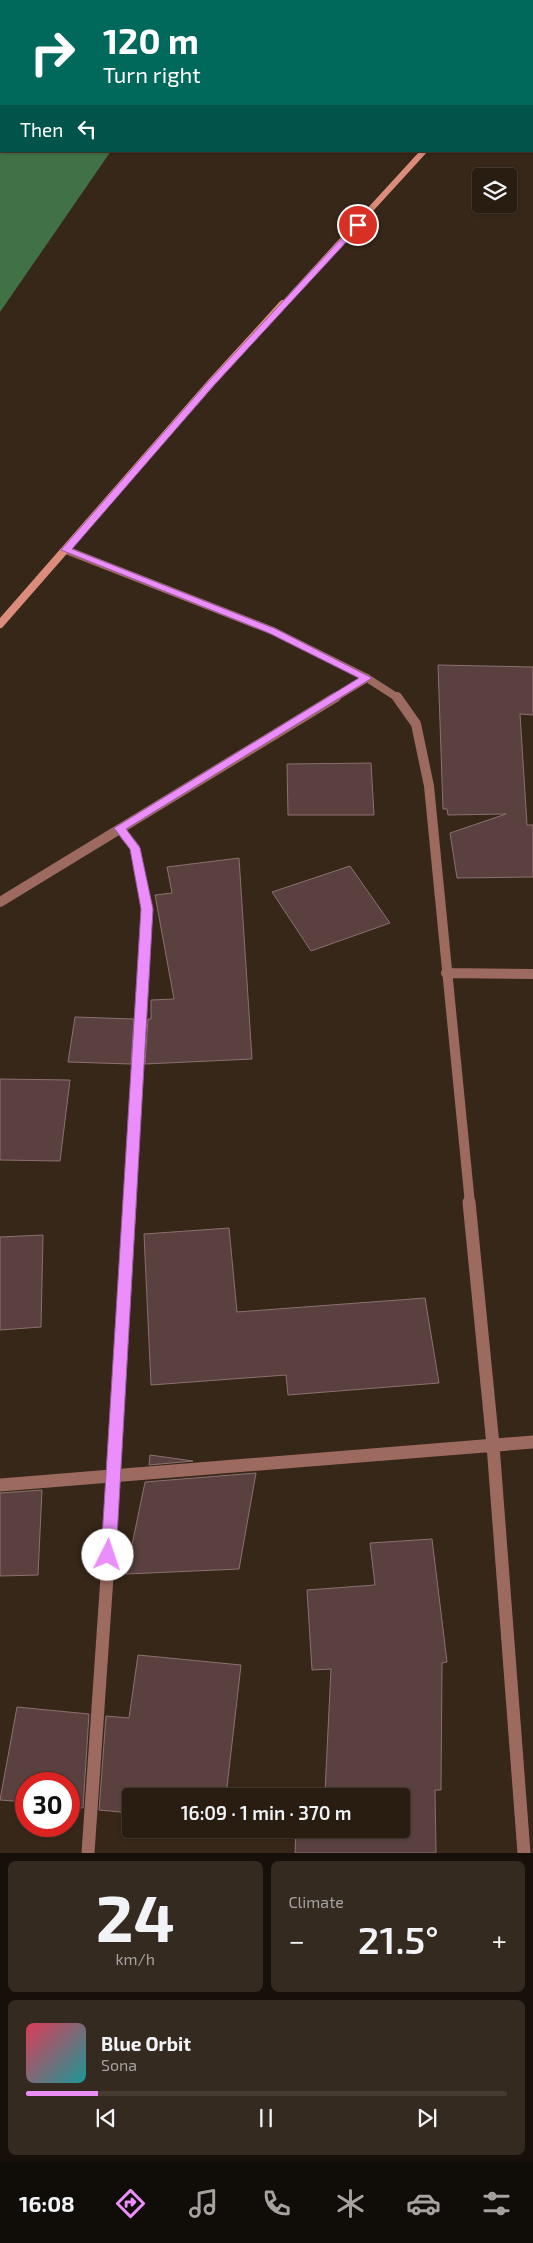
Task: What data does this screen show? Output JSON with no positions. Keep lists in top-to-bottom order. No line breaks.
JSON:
{"page":{"turn":["120 m","Turn right"],"then":"Then","limit":"30","trip":"16:09 · 1 min · 370 m","tile":[["24","km/h"],"Climate"],"heat":["−","21.5°","+"],"song":["Blue Orbit","Sona"],"tabs":"16:08"}}
